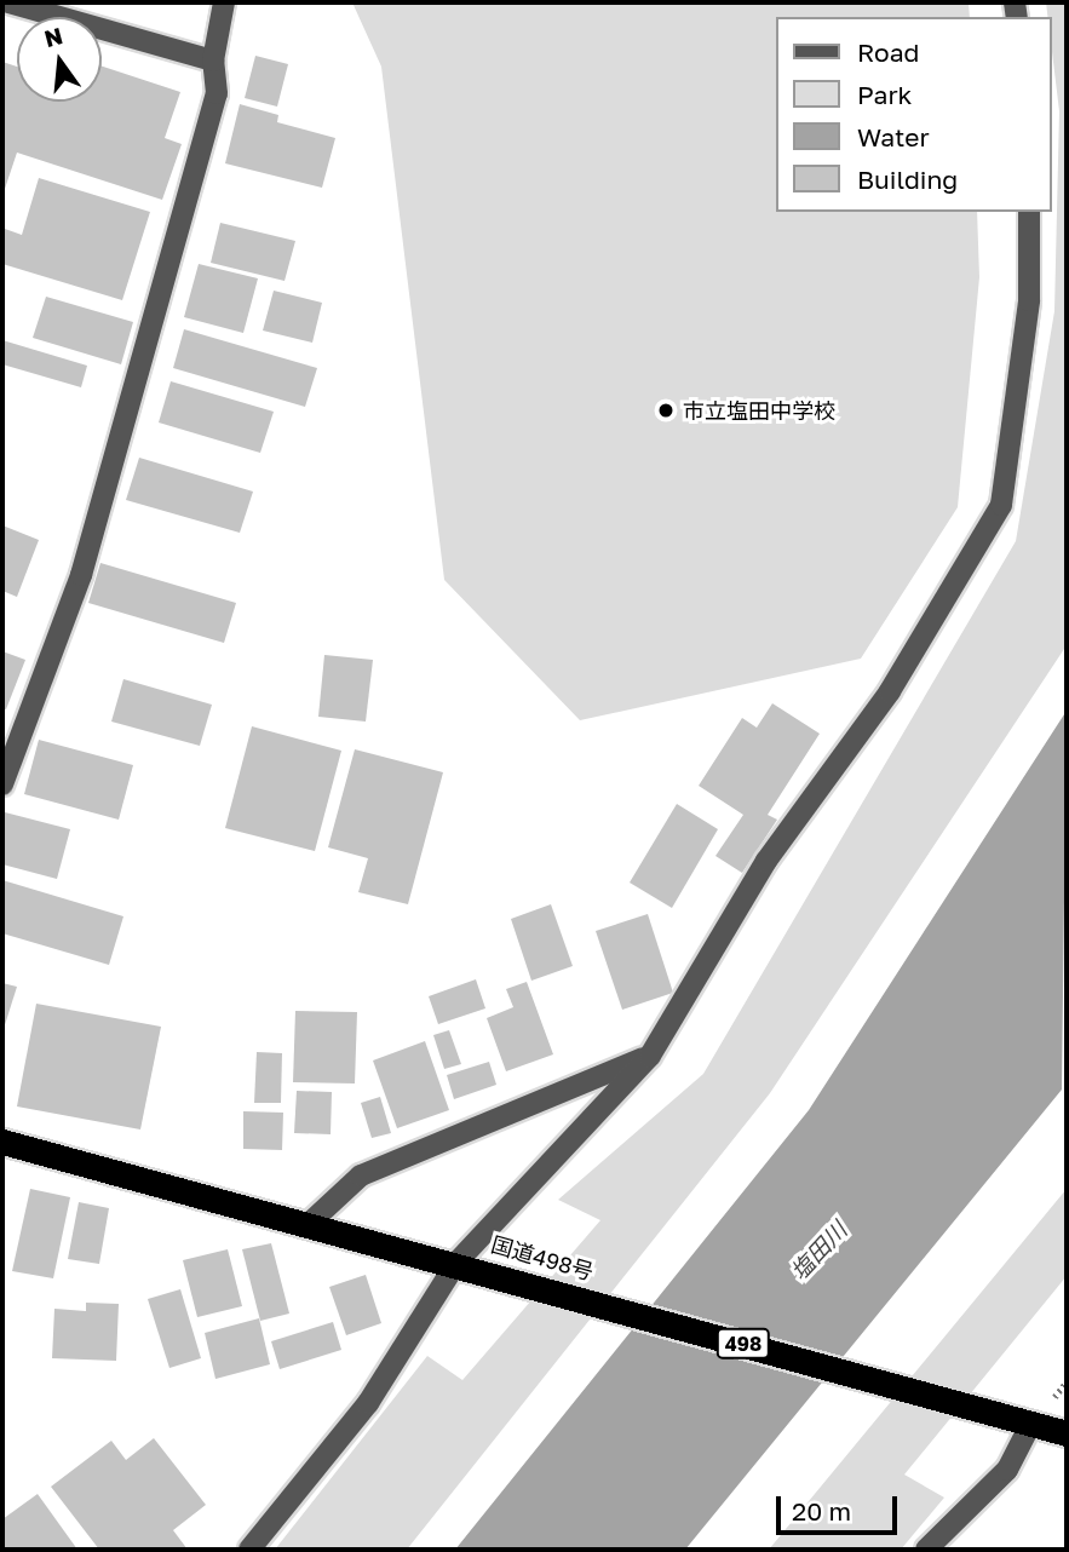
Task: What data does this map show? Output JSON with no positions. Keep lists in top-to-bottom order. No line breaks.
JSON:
{"streets":{"highway":["国道498号","498"]},"water":["塩田川"],"places":["市立塩田中学校"],"legend":["Road","Park","Water","Building"],"scale_bar":"20 m","north":"top"}
